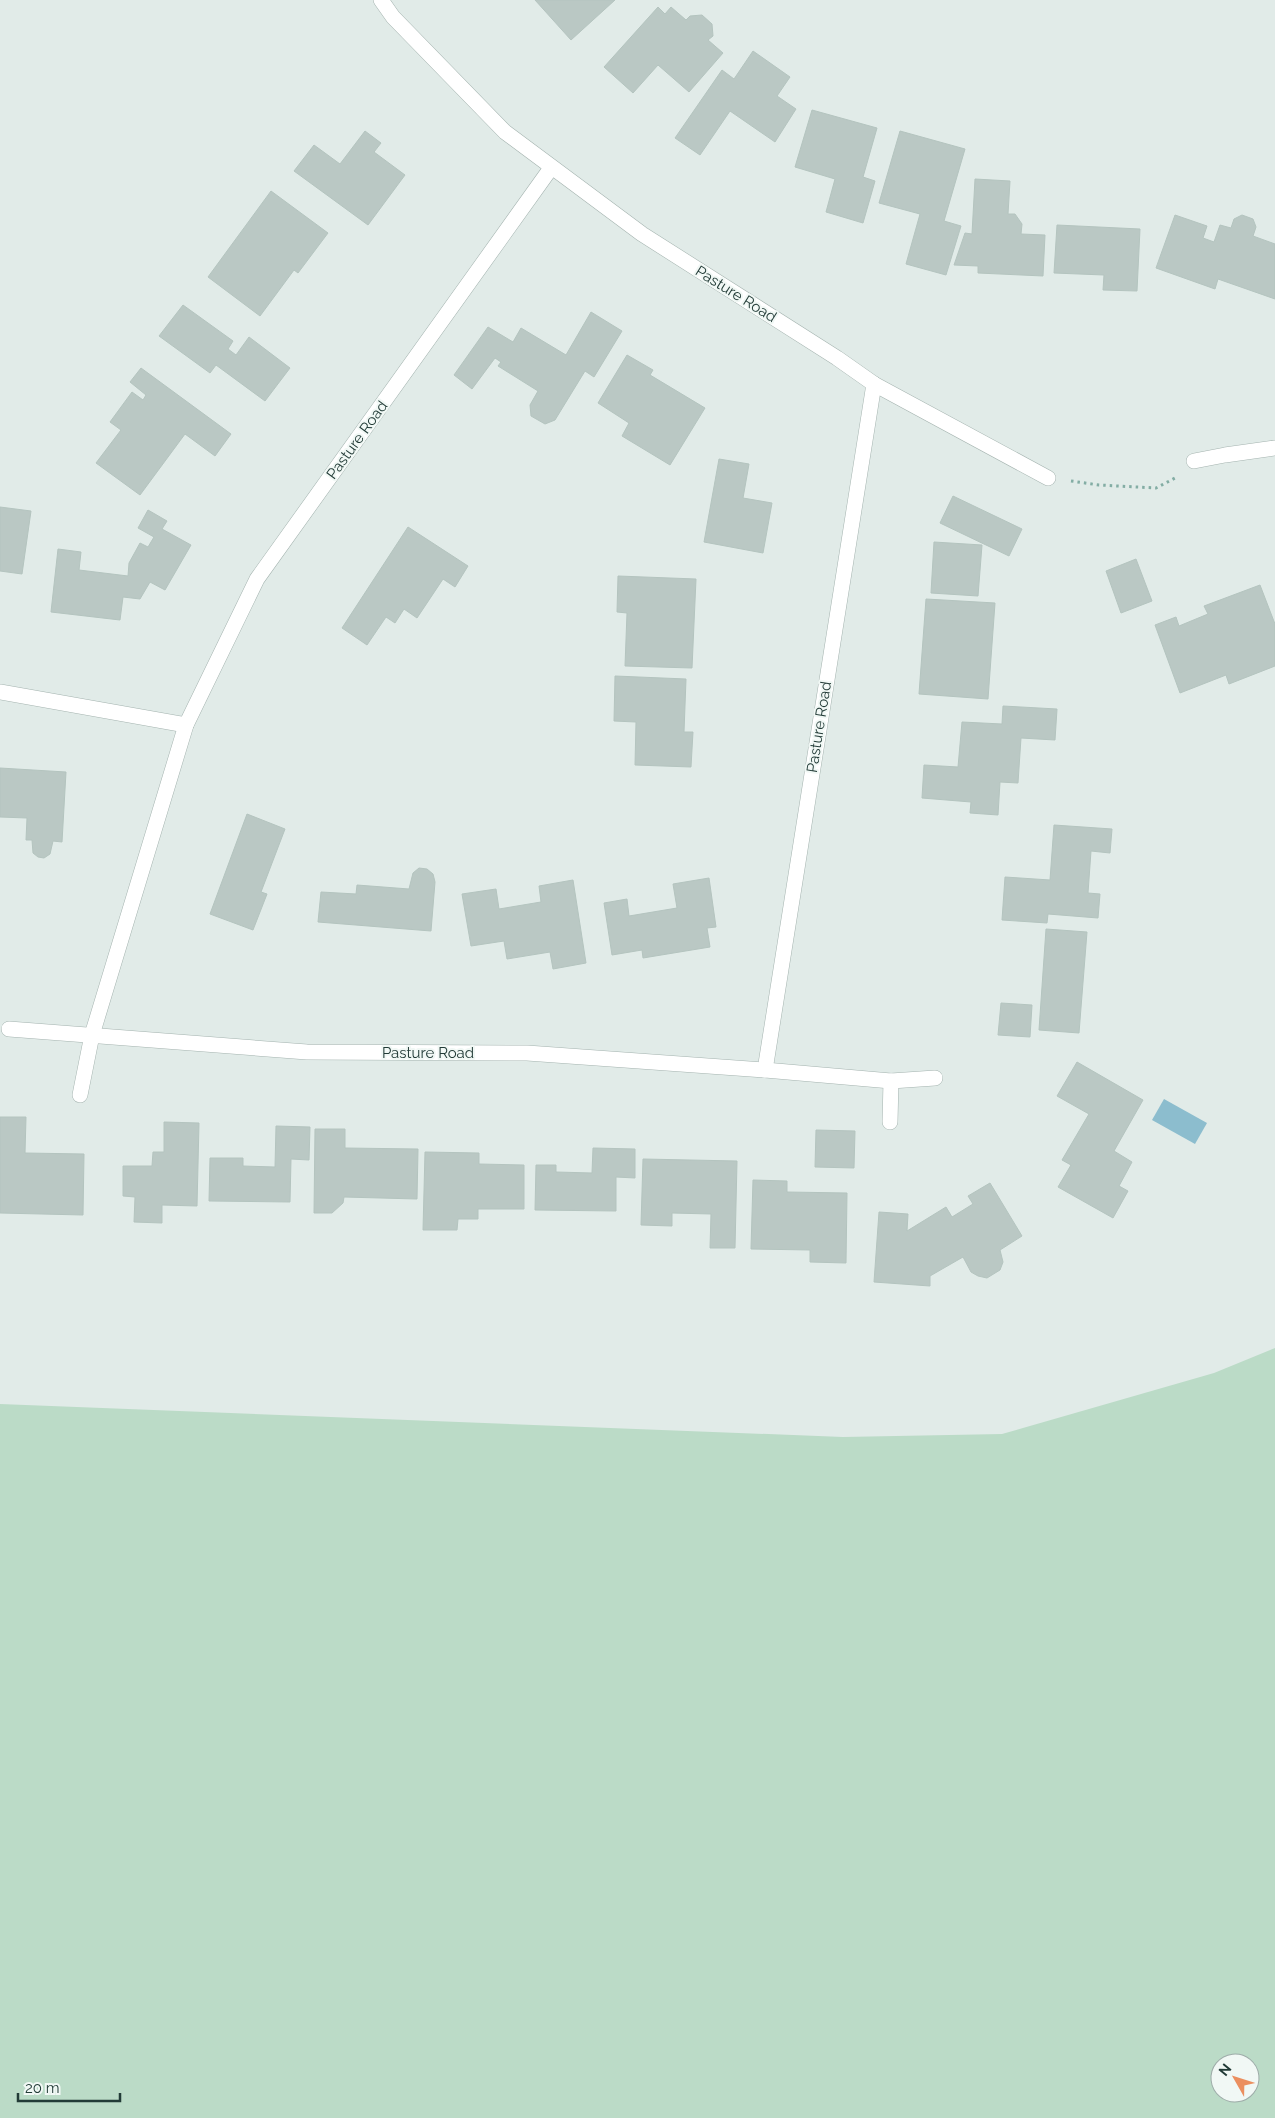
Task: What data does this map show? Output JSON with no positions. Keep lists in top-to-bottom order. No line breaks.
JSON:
{"streets":{"street":["Pasture Road"]},"scale_bar":"20 m","north":"top left"}
